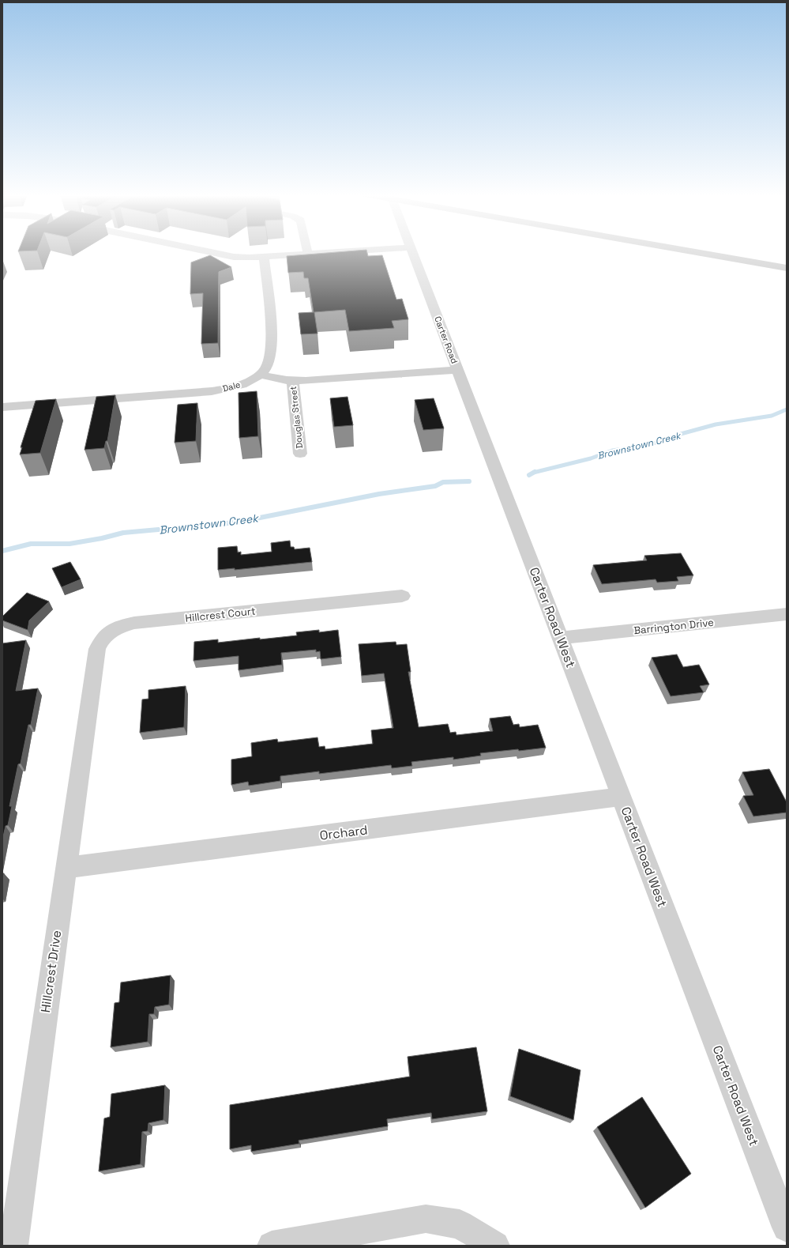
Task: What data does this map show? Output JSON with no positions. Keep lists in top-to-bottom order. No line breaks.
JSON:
{"streets":{"street":["Carter Road","Dale","Douglas Street","Hillcrest Court","Carter Road West","Barrington Drive","Orchard","Hillcrest Drive"]},"crossings":[["Carter Road","Carter Road West"],["Hillcrest Court","Hillcrest Drive"],["Carter Road West","Barrington Drive"],["Carter Road West","Orchard"],["Orchard","Hillcrest Drive"]],"water":["Brownstown Creek"]}
